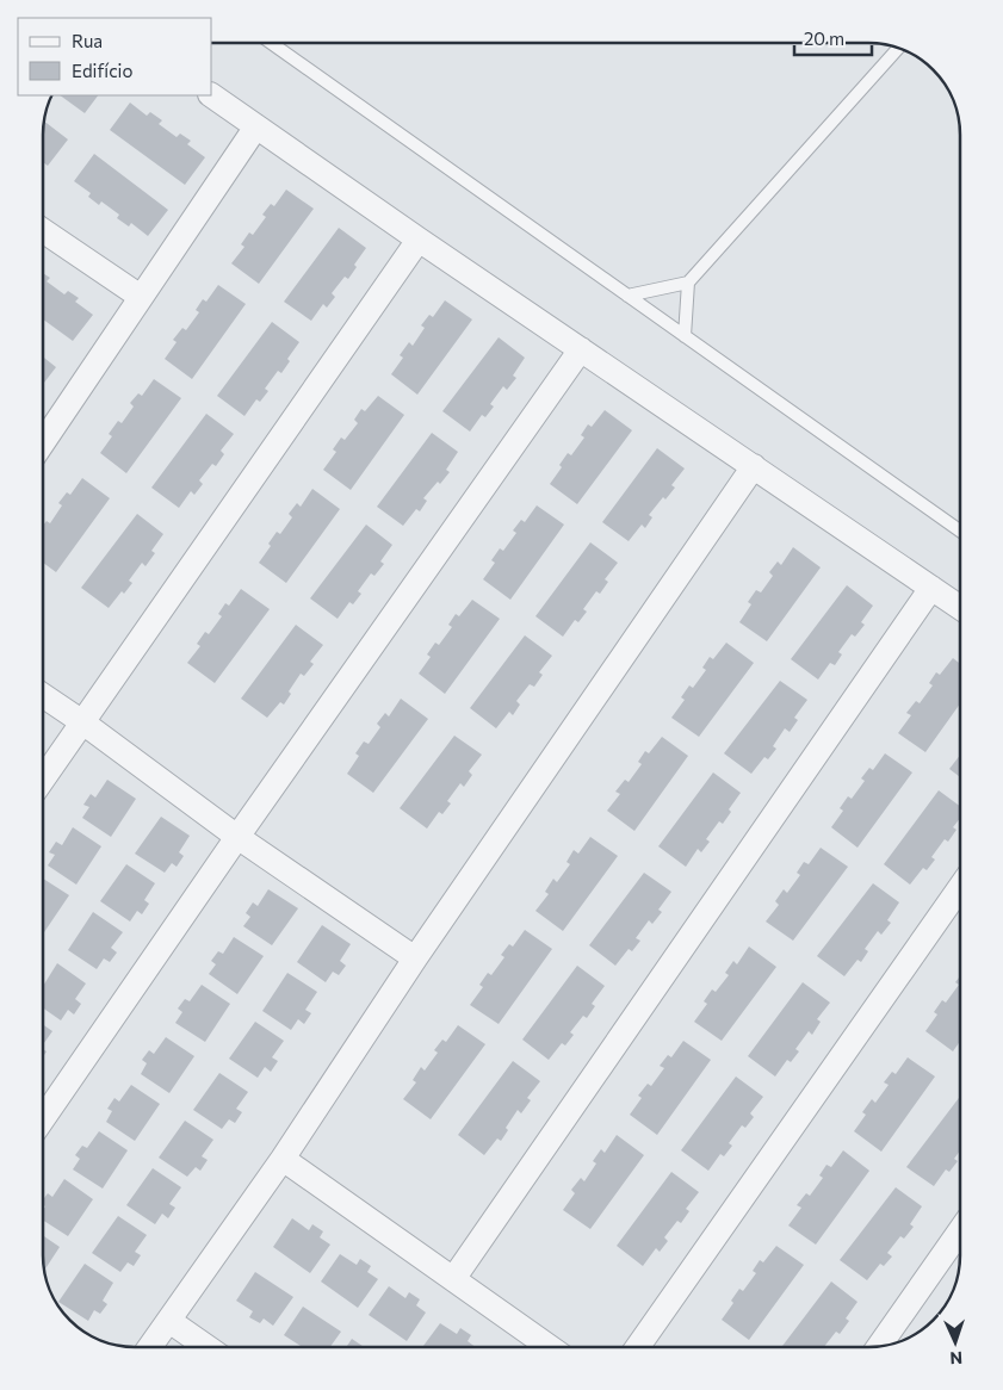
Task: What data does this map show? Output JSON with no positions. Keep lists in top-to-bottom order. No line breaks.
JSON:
{"legend":["Rua","Edifício"],"scale_bar":"20 m","north":"bottom"}
